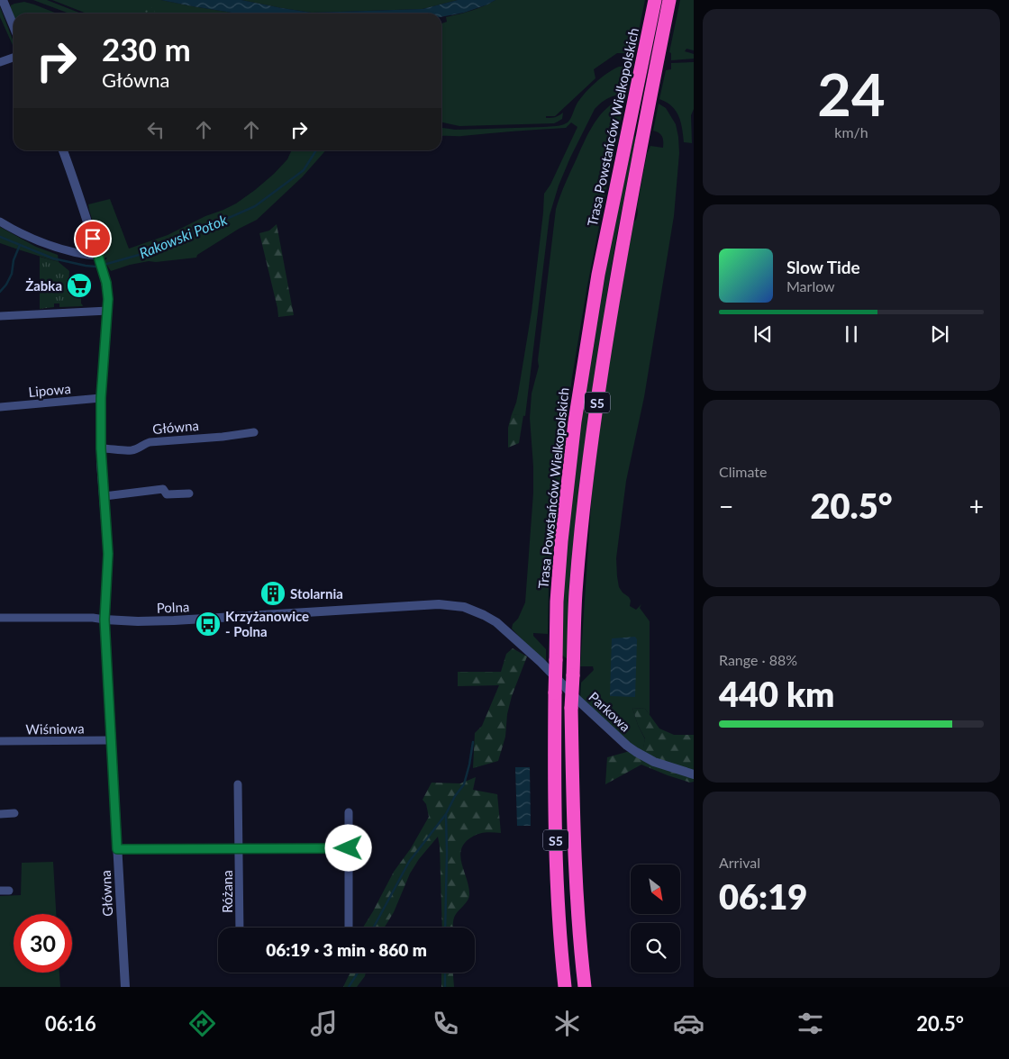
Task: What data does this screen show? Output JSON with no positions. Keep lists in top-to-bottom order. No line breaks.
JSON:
{"streets":{"highway":["Trasa Powstańców Wielkopolskich","S5"],"street":["Lipowa","Główna","Polna","Parkowa","Wiśniowa","Różana"]},"crossings":[["Lipowa","Główna"],["Główna","Polna"],["Główna","Wiśniowa"],["Polna","Parkowa"]],"water":["Rakowski Potok"],"places":{"supermarket":["Żabka"],"building":["Stolarnia"],"bus stop":["Krzyżanowice - Polna"]},"north":"bottom right","page":{"tile":[["24","km/h"],"Climate",["Range · 88%","440 km"],["Arrival","06:19"]],"turn":["230 m","Główna"],"song":["Slow Tide","Marlow"],"heat":["−","20.5°","+"],"limit":"30","trip":"06:19 · 3 min · 860 m","tabs":["06:16","20.5°"]}}
